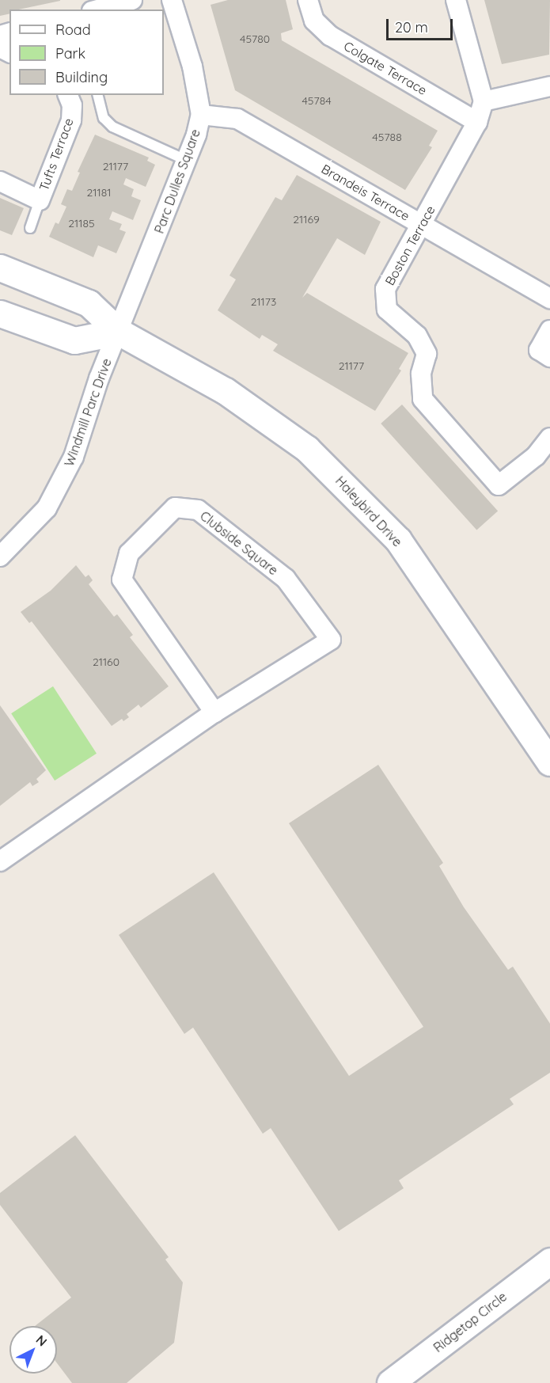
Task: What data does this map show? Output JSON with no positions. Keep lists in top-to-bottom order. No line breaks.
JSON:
{"streets":{"street":["Colgate Terrace","Tufts Terrace","Parc Dulles Square","Brandeis Terrace","Boston Terrace","Windmill Parc Drive","Haleybird Drive","Clubside Square","Ridgetop Circle"]},"crossings":[["Colgate Terrace","Boston Terrace"],["Parc Dulles Square","Brandeis Terrace"],["Parc Dulles Square","Windmill Parc Drive"],["Parc Dulles Square","Haleybird Drive"],["Brandeis Terrace","Boston Terrace"],["Windmill Parc Drive","Haleybird Drive"]],"house_numbers":["45780","45784","45788","21177","21181","21169","21185","21173","21177","21160"],"legend":["Road","Park","Building"],"scale_bar":"20 m","north":"top right"}
